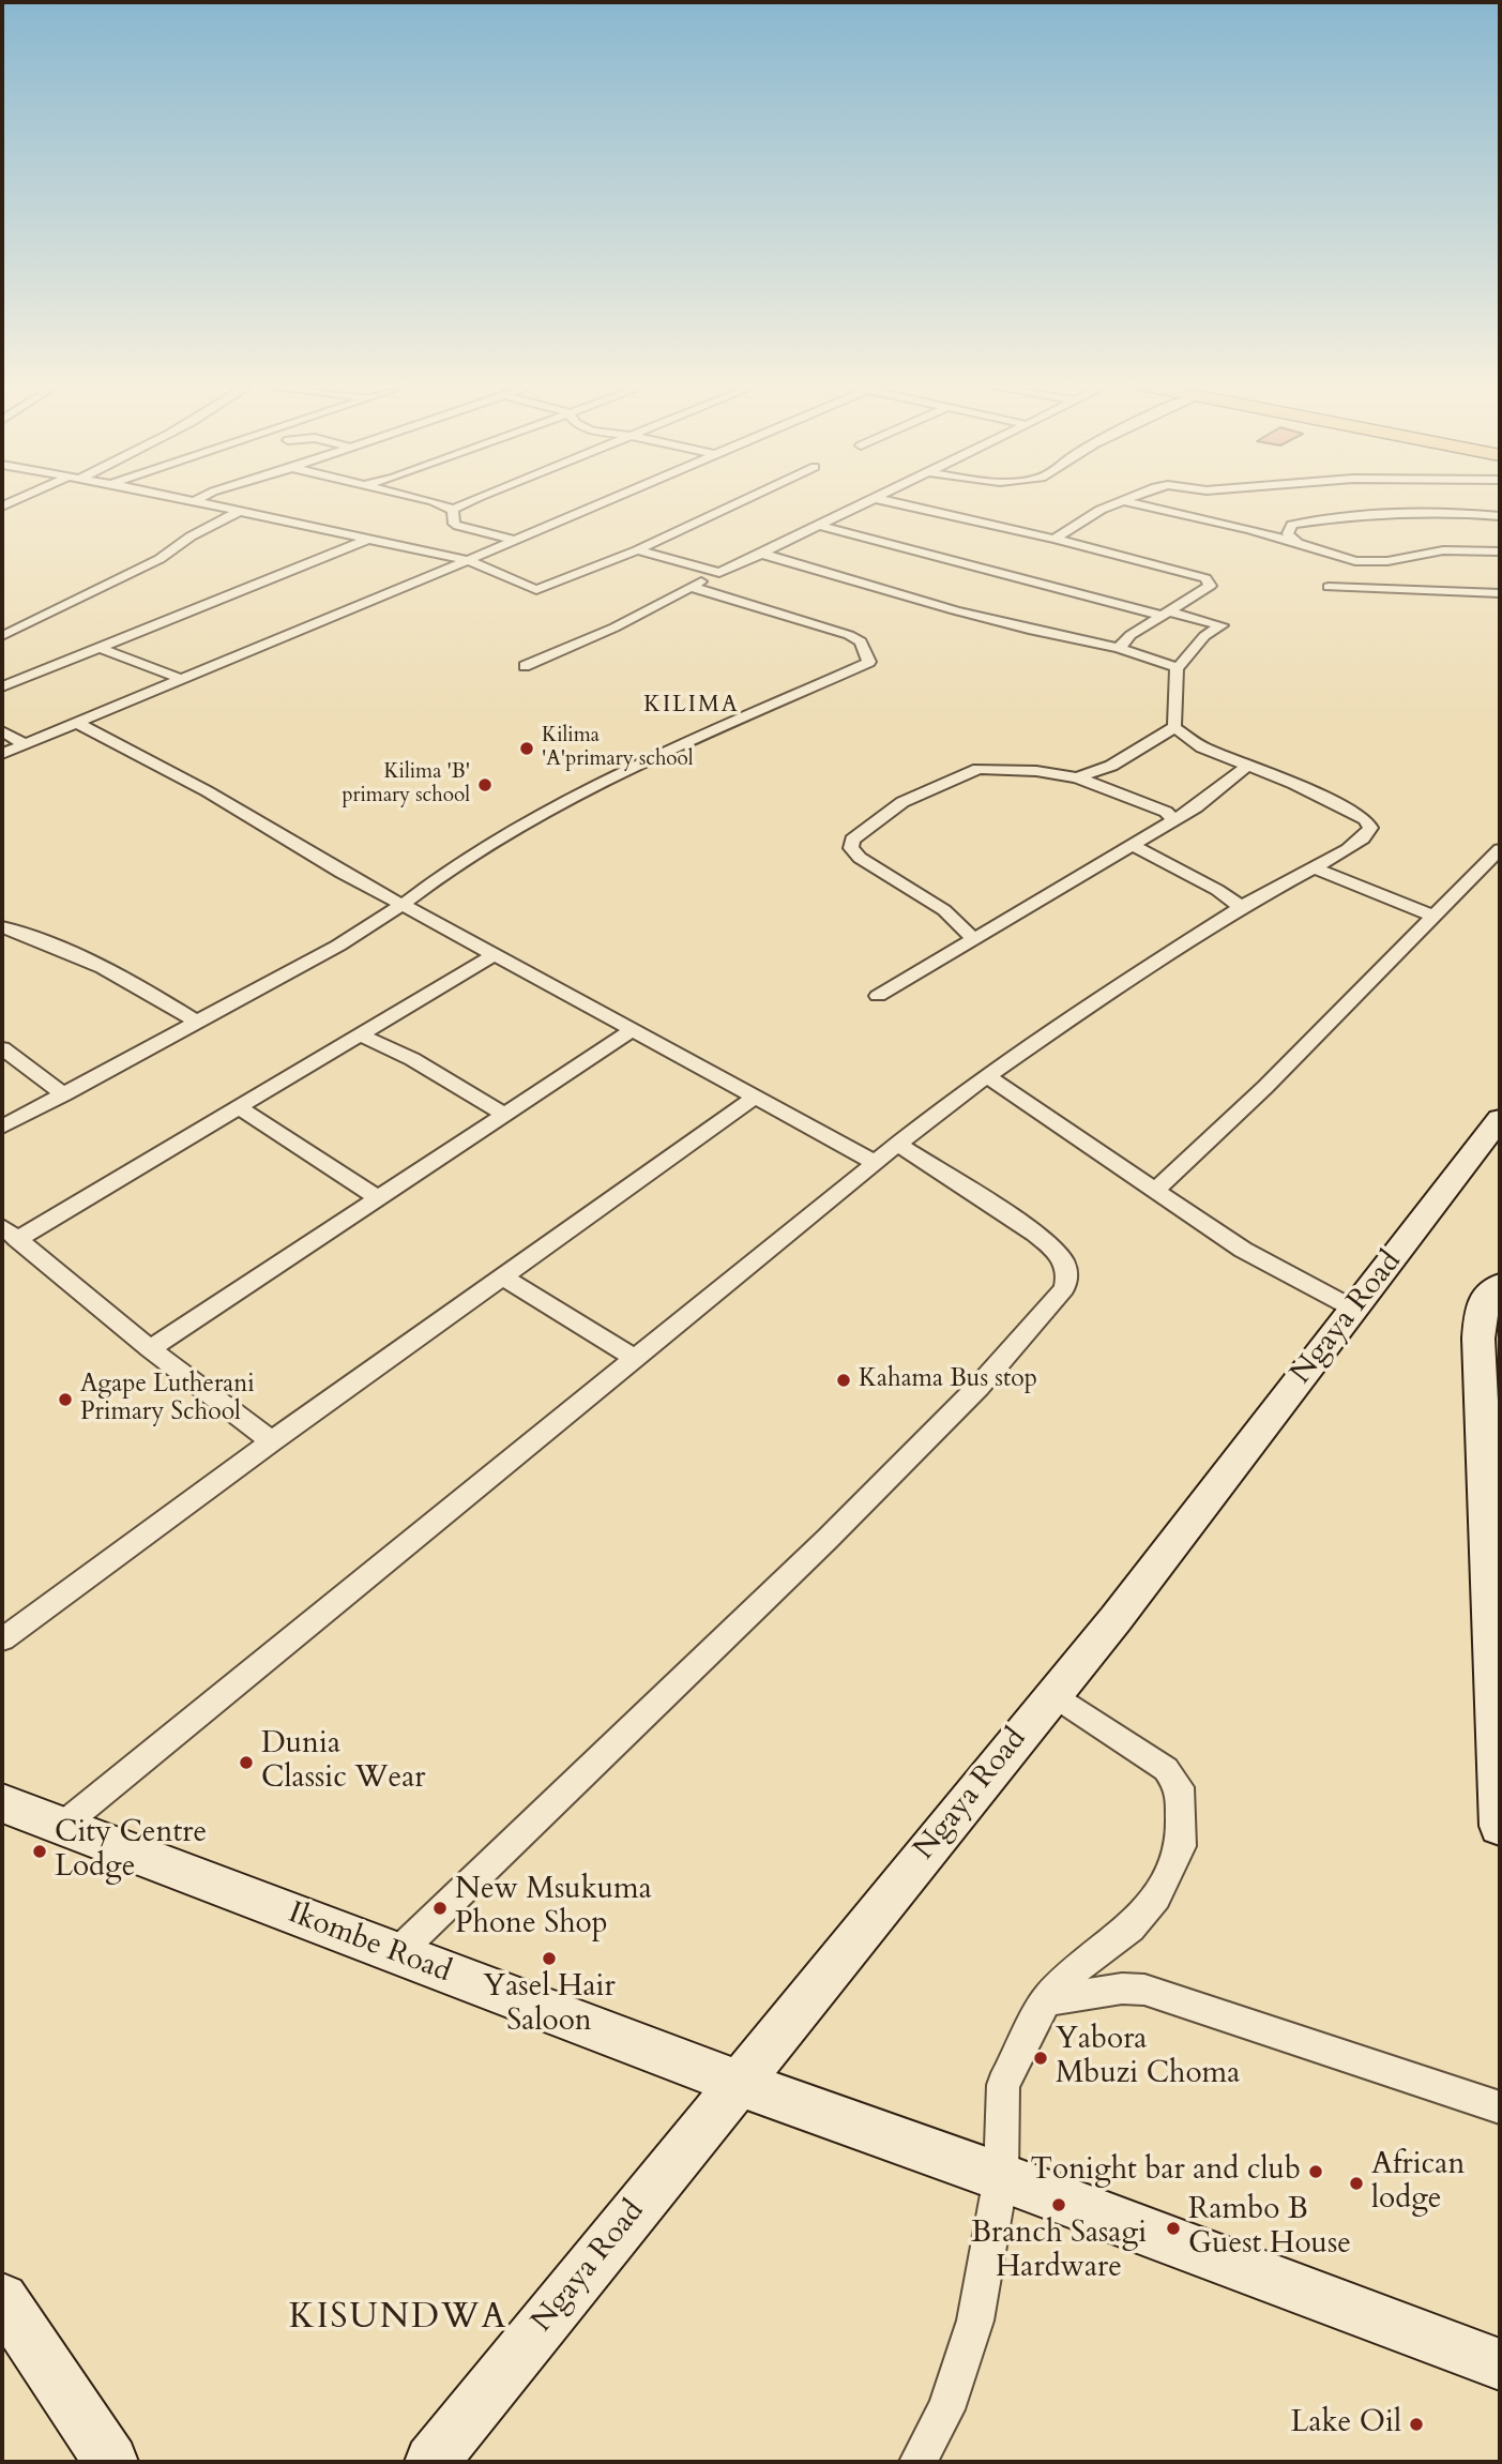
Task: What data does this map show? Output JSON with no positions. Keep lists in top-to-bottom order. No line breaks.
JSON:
{"streets":{"street":["Ngaya Road","Ikombe Road"]},"crossings":[["Ngaya Road","Ikombe Road"]],"districts":["KILIMA","KISUNDWA"],"places":["Kilima 'A'primary school","Kilima 'B' primary school","Kahama Bus stop","Agape Lutherani Primary School","Dunia Classic Wear","City Centre Lodge","New Msukuma Phone Shop","Yasel Hair Saloon","Yabora Mbuzi Choma","Tonight bar and club","African lodge","Branch Sasagi Hardware","Rambo B Guest House","Lake Oil"]}
